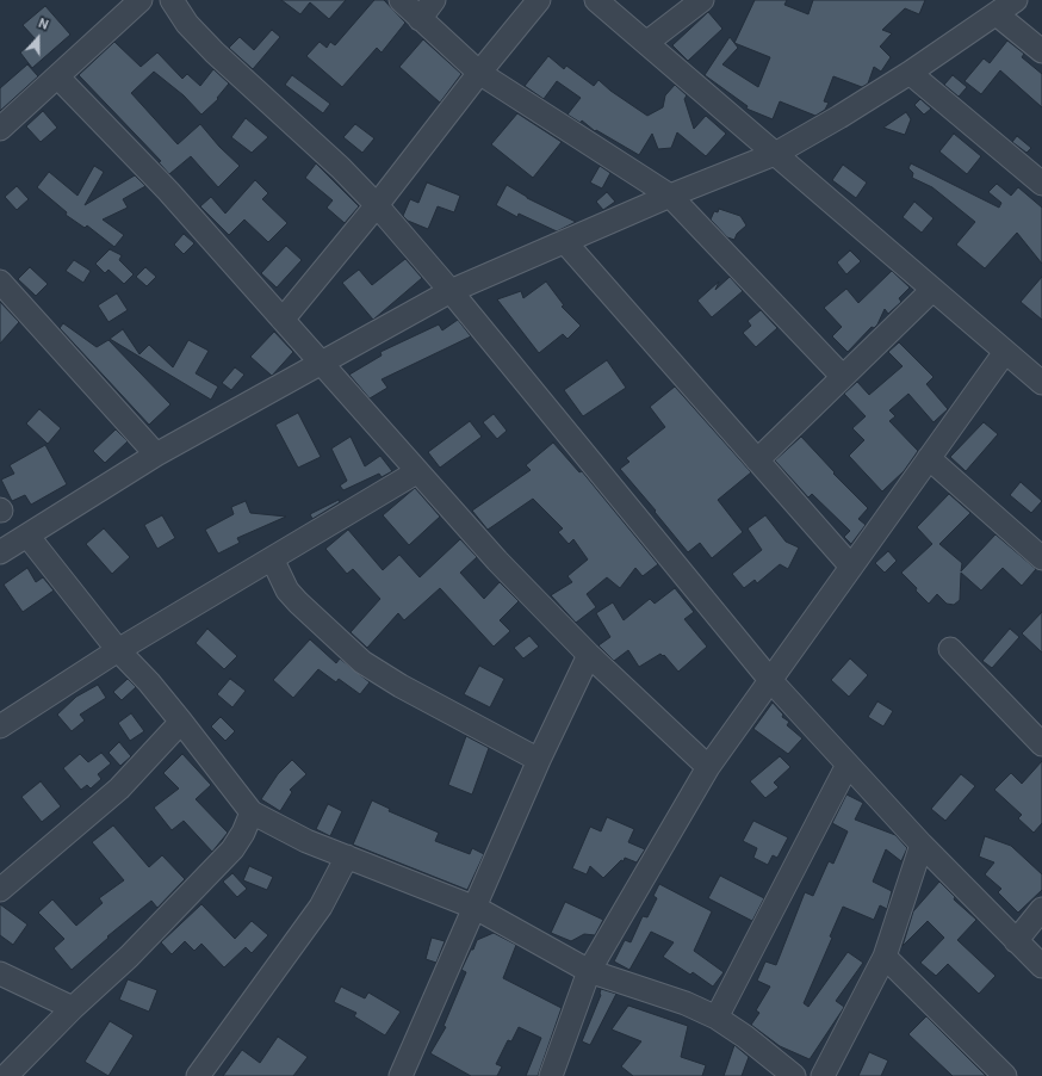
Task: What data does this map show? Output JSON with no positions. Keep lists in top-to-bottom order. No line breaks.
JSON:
{"north":"top"}
